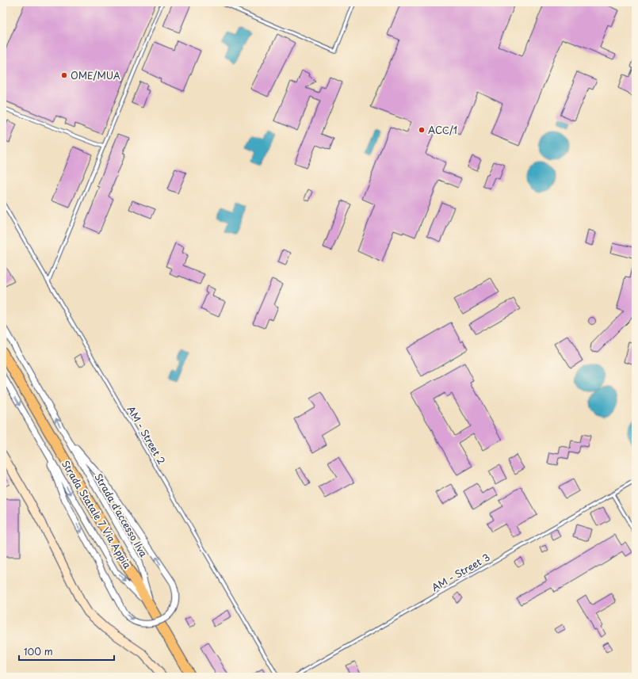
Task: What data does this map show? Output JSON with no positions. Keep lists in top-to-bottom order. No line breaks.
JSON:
{"streets":{"main road":["Strada Statale 7 Via Appia"],"street":["Strada d'accesso Ilva"],"lane":["AM - Street 2","AM - Street 3"]},"crossings":[["Strada Statale 7 Via Appia","Strada d'accesso Ilva"]],"places":["OME/MUA","ACC/1"],"scale_bar":"100 m"}
